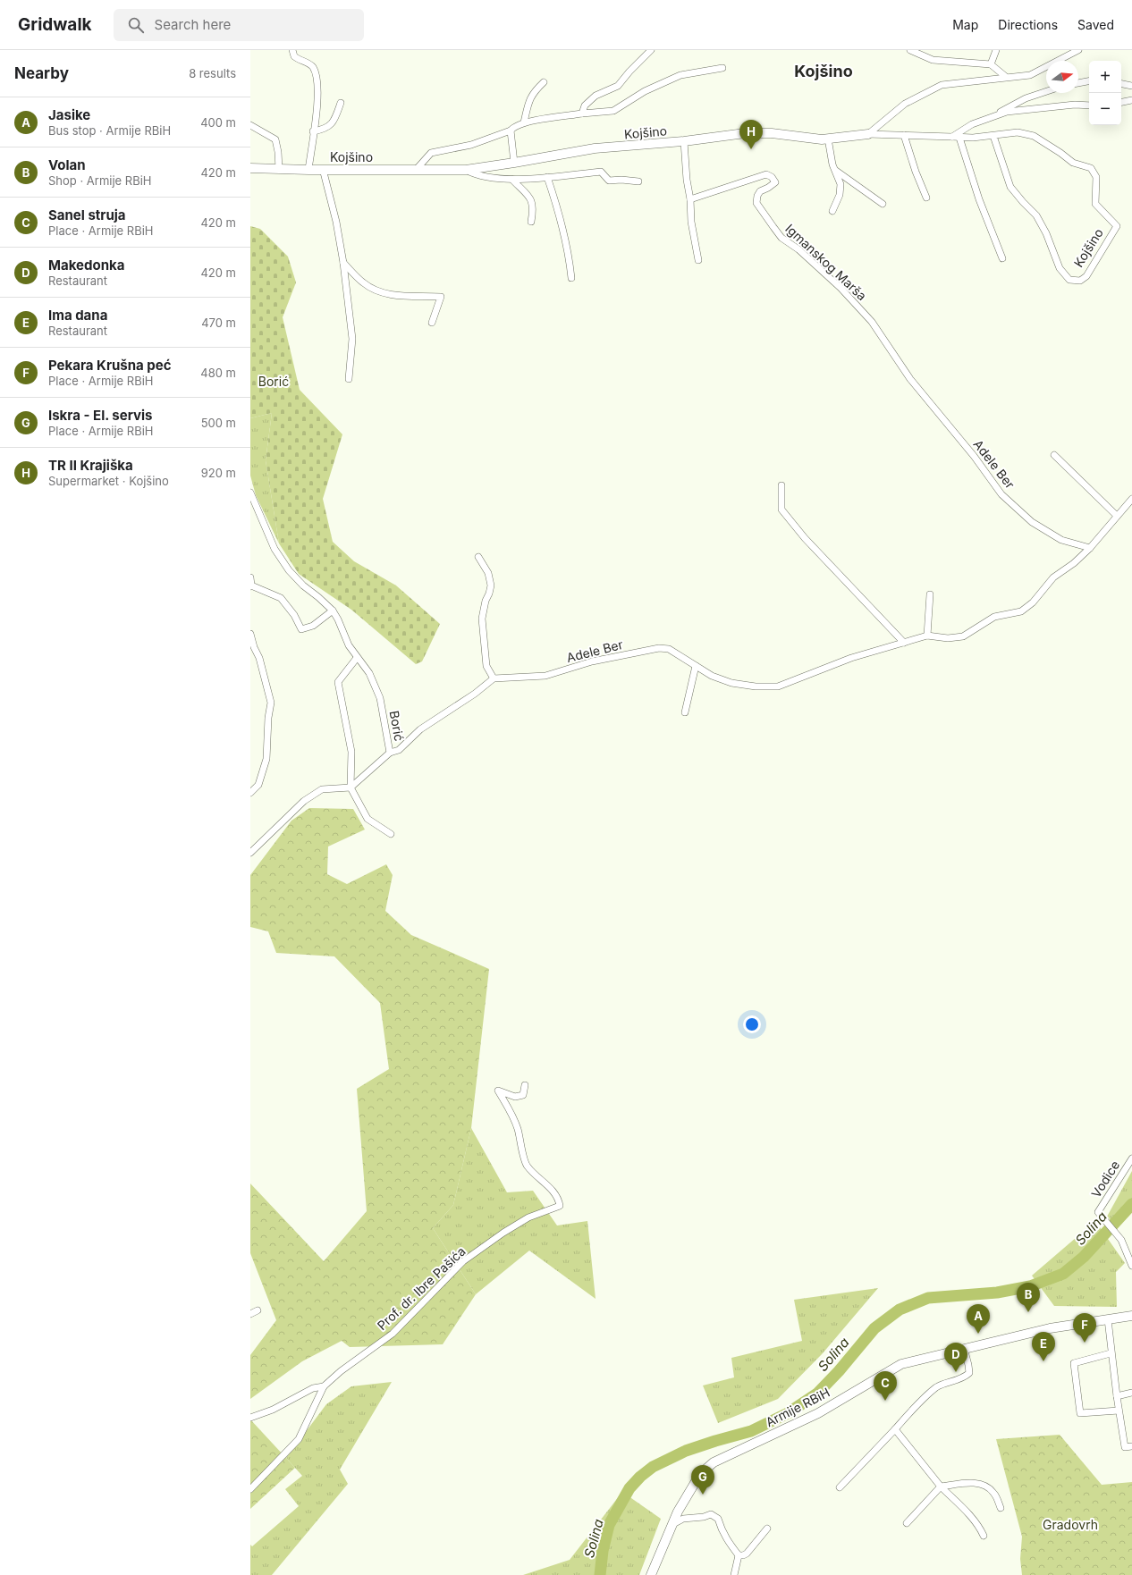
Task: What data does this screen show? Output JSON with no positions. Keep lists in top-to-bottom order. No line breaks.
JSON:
{"streets":{"street":["Kojšino","Igmanskog Marša","Adele Ber","Borić","Vodice","Prof. dr. Ibre Pašića","Armije RBiH"]},"crossings":[["Igmanskog Marša","Adele Ber"]],"districts":["Kojšino"],"water":["Solina"],"parks":["Borić","Gradovrh"],"north":"right","page":{"header":"Gridwalk","search":"Search here","nav":["Map","Directions","Saved"],"heading":["Nearby","8 results"],"map_buttons":["+","−"],"list":[{"mark":"A","name":"Jasike","note":"Bus stop · Armije RBiH","value":"400 m"},{"mark":"B","name":"Volan","note":"Shop · Armije RBiH","value":"420 m"},{"mark":"C","name":"Sanel struja","note":"Place · Armije RBiH","value":"420 m"},{"mark":"D","name":"Makedonka","note":"Restaurant","value":"420 m"},{"mark":"E","name":"Ima dana","note":"Restaurant","value":"470 m"},{"mark":"F","name":"Pekara Krušna peć","note":"Place · Armije RBiH","value":"480 m"},{"mark":"G","name":"Iskra - El. servis","note":"Place · Armije RBiH","value":"500 m"},{"mark":"H","name":"TR II Krajiška","note":"Supermarket · Kojšino","value":"920 m"}],"pins":["H","B","A","F","E","D","C","G"]}}
